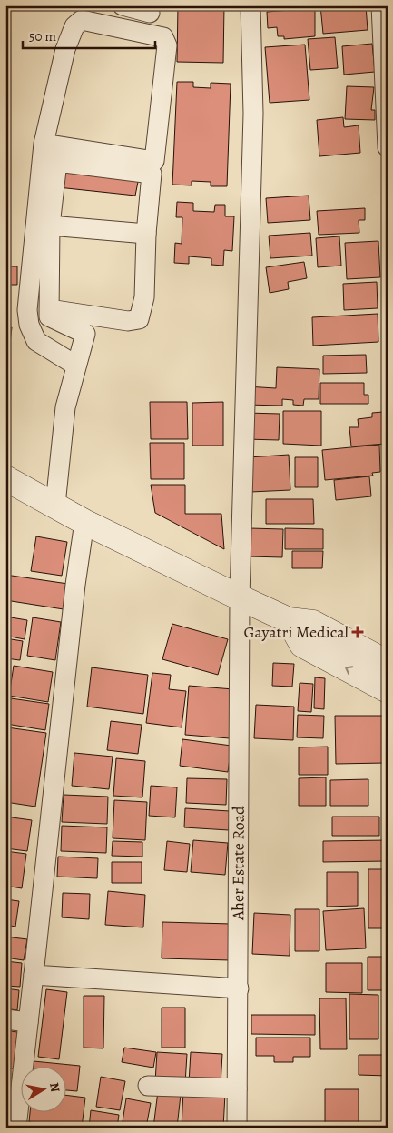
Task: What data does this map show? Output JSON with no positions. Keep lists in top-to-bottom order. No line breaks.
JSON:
{"streets":{"street":["Aher Estate Road"]},"places":{"health":["Gayatri Medical"]},"scale_bar":"50 m","north":"right"}
